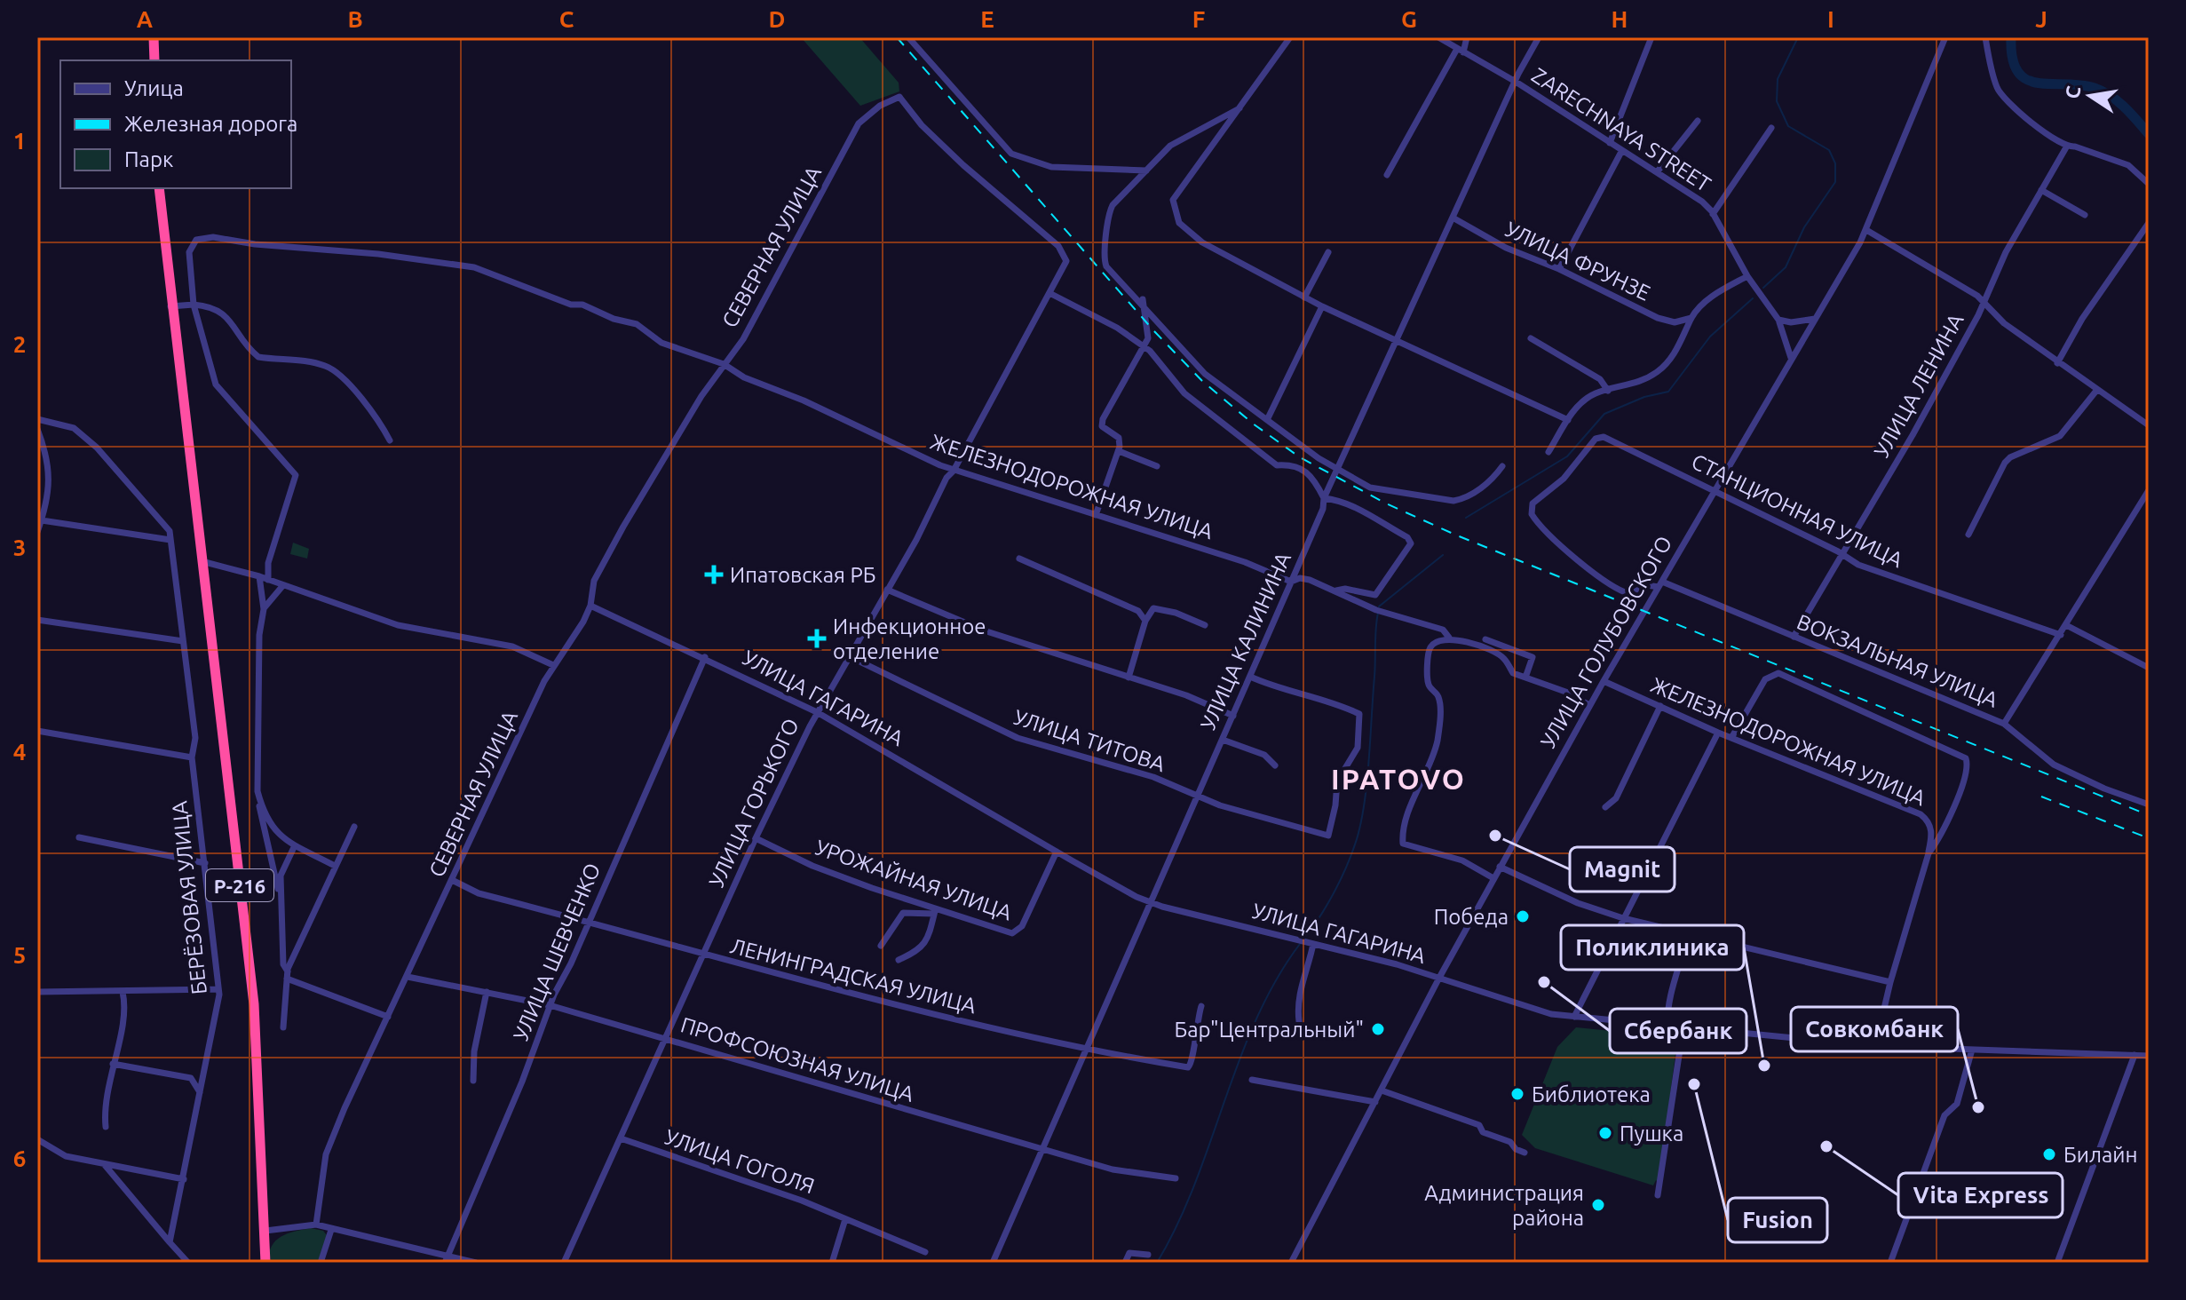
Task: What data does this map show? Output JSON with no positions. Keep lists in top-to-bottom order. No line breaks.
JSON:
{"streets":{"highway":["Р-216"],"street":["ZARECHNAYA STREET","СЕВЕРНАЯ УЛИЦА","УЛИЦА ФРУНЗЕ","УЛИЦА ЛЕНИНА","ЖЕЛЕЗНОДОРОЖНАЯ УЛИЦА","СТАНЦИОННАЯ УЛИЦА","УЛИЦА КАЛИНИНА","УЛИЦА ГОЛУБОВСКОГО","ВОКЗАЛЬНАЯ УЛИЦА","УЛИЦА ГАГАРИНА","УЛИЦА ТИТОВА","УЛИЦА ГОРЬКОГО","УРОЖАЙНАЯ УЛИЦА","БЕРЁЗОВАЯ УЛИЦА","УЛИЦА ШЕВЧЕНКО","ЛЕНИНГРАДСКАЯ УЛИЦА","ПРОФСОЮЗНАЯ УЛИЦА","УЛИЦА ГОГОЛЯ"]},"crossings":[["ZARECHNAYA STREET","УЛИЦА КАЛИНИНА"],["ZARECHNAYA STREET","УЛИЦА ГОЛУБОВСКОГО"],["СЕВЕРНАЯ УЛИЦА","ЖЕЛЕЗНОДОРОЖНАЯ УЛИЦА"],["СЕВЕРНАЯ УЛИЦА","УЛИЦА ГАГАРИНА"],["СЕВЕРНАЯ УЛИЦА","УЛИЦА ГОРЬКОГО"],["СЕВЕРНАЯ УЛИЦА","ЛЕНИНГРАДСКАЯ УЛИЦА"],["СЕВЕРНАЯ УЛИЦА","ПРОФСОЮЗНАЯ УЛИЦА"],["УЛИЦА ФРУНЗЕ","УЛИЦА КАЛИНИНА"],["УЛИЦА ЛЕНИНА","СТАНЦИОННАЯ УЛИЦА"],["УЛИЦА ЛЕНИНА","ВОКЗАЛЬНАЯ УЛИЦА"],["ЖЕЛЕЗНОДОРОЖНАЯ УЛИЦА","УЛИЦА КАЛИНИНА"],["ЖЕЛЕЗНОДОРОЖНАЯ УЛИЦА","УЛИЦА ГОЛУБОВСКОГО"],["ЖЕЛЕЗНОДОРОЖНАЯ УЛИЦА","УЛИЦА ГОРЬКОГО"],["СТАНЦИОННАЯ УЛИЦА","УЛИЦА ГОЛУБОВСКОГО"],["СТАНЦИОННАЯ УЛИЦА","ВОКЗАЛЬНАЯ УЛИЦА"],["УЛИЦА КАЛИНИНА","УЛИЦА ГАГАРИНА"],["УЛИЦА КАЛИНИНА","УЛИЦА ТИТОВА"],["УЛИЦА КАЛИНИНА","ЛЕНИНГРАДСКАЯ УЛИЦА"],["УЛИЦА КАЛИНИНА","ПРОФСОЮЗНАЯ УЛИЦА"],["УЛИЦА ГОЛУБОВСКОГО","ВОКЗАЛЬНАЯ УЛИЦА"],["УЛИЦА ГОЛУБОВСКОГО","УЛИЦА ГАГАРИНА"],["УЛИЦА ГАГАРИНА","УЛИЦА ГОРЬКОГО"],["УЛИЦА ГАГАРИНА","УРОЖАЙНАЯ УЛИЦА"],["УЛИЦА ГАГАРИНА","УЛИЦА ШЕВЧЕНКО"],["УЛИЦА ТИТОВА","УЛИЦА ГОРЬКОГО"],["УЛИЦА ГОРЬКОГО","УРОЖАЙНАЯ УЛИЦА"],["УЛИЦА ГОРЬКОГО","ЛЕНИНГРАДСКАЯ УЛИЦА"],["УЛИЦА ГОРЬКОГО","ПРОФСОЮЗНАЯ УЛИЦА"],["УЛИЦА ГОРЬКОГО","УЛИЦА ГОГОЛЯ"],["УЛИЦА ШЕВЧЕНКО","ЛЕНИНГРАДСКАЯ УЛИЦА"],["УЛИЦА ШЕВЧЕНКО","ПРОФСОЮЗНАЯ УЛИЦА"]],"districts":["IPATOVO"],"places":{"health":["Ипатовская РБ","Инфекционное отделение"],"other":["Magnit","Победа","Сбербанк","Бар\"Центральный\"","Поликлиника","Fusion","Библиотека","Совкомбанк","Пушка","Vita Express","Билайн","Администрация района"]},"legend":["Улица","Железная дорога","Парк"],"north":"left","grid":{"columns":["A","B","C","D","E","F","G","H","I","J"],"rows":["1","2","3","4","5","6"]}}
